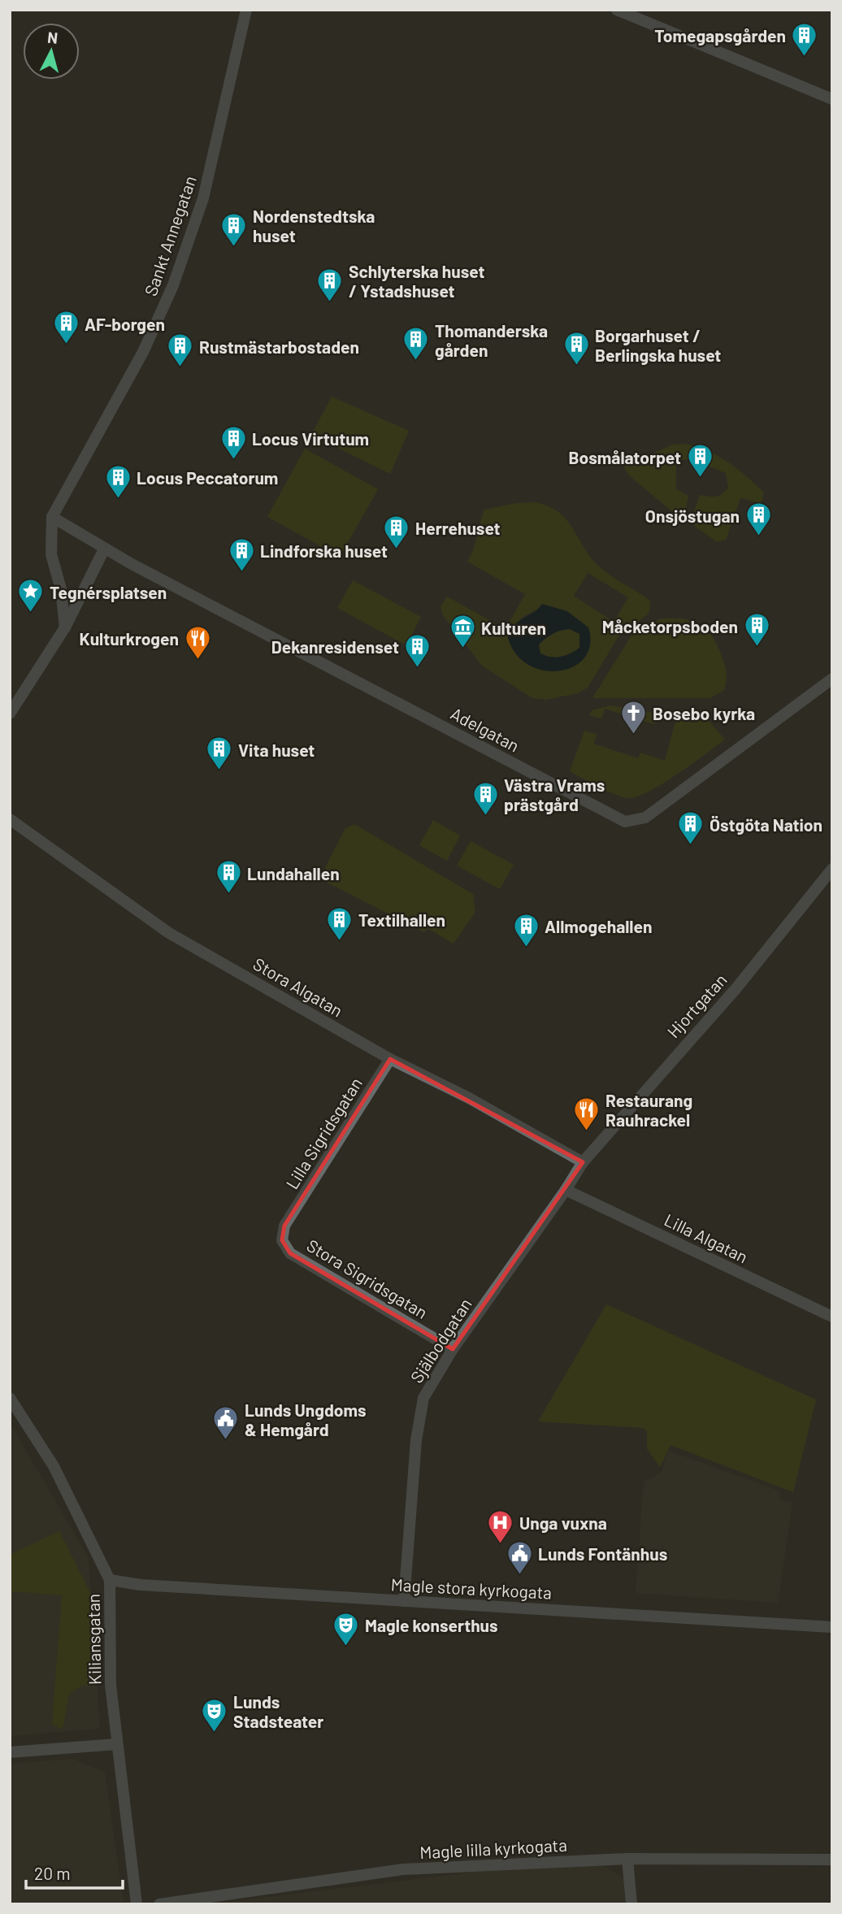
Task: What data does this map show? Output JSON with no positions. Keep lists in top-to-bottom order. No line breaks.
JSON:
{"streets":{"street":["Sankt Annegatan","Adelgatan","Stora Algatan","Hjortgatan","Lilla Sigridsgatan","Lilla Algatan","Stora Sigridsgatan","Själbodgatan","Magle stora kyrkogata","Kiliansgatan","Magle lilla kyrkogata"]},"crossings":[["Sankt Annegatan","Adelgatan"],["Stora Algatan","Hjortgatan"],["Stora Algatan","Lilla Sigridsgatan"],["Stora Algatan","Själbodgatan"],["Hjortgatan","Själbodgatan"],["Lilla Sigridsgatan","Stora Sigridsgatan"],["Lilla Algatan","Själbodgatan"],["Stora Sigridsgatan","Själbodgatan"],["Själbodgatan","Magle stora kyrkogata"],["Magle stora kyrkogata","Kiliansgatan"]],"places":{"building":["Tomegapsgården","Nordenstedtska huset","Schlyterska huset / Ystadshuset","AF-borgen","Thomanderska gården","Borgarhuset / Berlingska huset","Rustmästarbostaden","Locus Virtutum","Bosmålatorpet","Locus Peccatorum","Onsjöstugan","Herrehuset","Lindforska huset","Måcketorpsboden","Dekanresidenset","Vita huset","Västra Vrams prästgård","Östgöta Nation","Lundahallen","Textilhallen","Allmogehallen"],"place":["Tegnérsplatsen"],"museum":["Kulturen"],"restaurant":["Kulturkrogen","Restaurang Rauhrackel"],"church":["Bosebo kyrka"],"public building":["Lunds Ungdoms & Hemgård","Lunds Fontänhus"],"hospital":["Unga vuxna"],"theatre":["Magle konserthus","Lunds Stadsteater"]},"scale_bar":"20 m","north":"top"}
